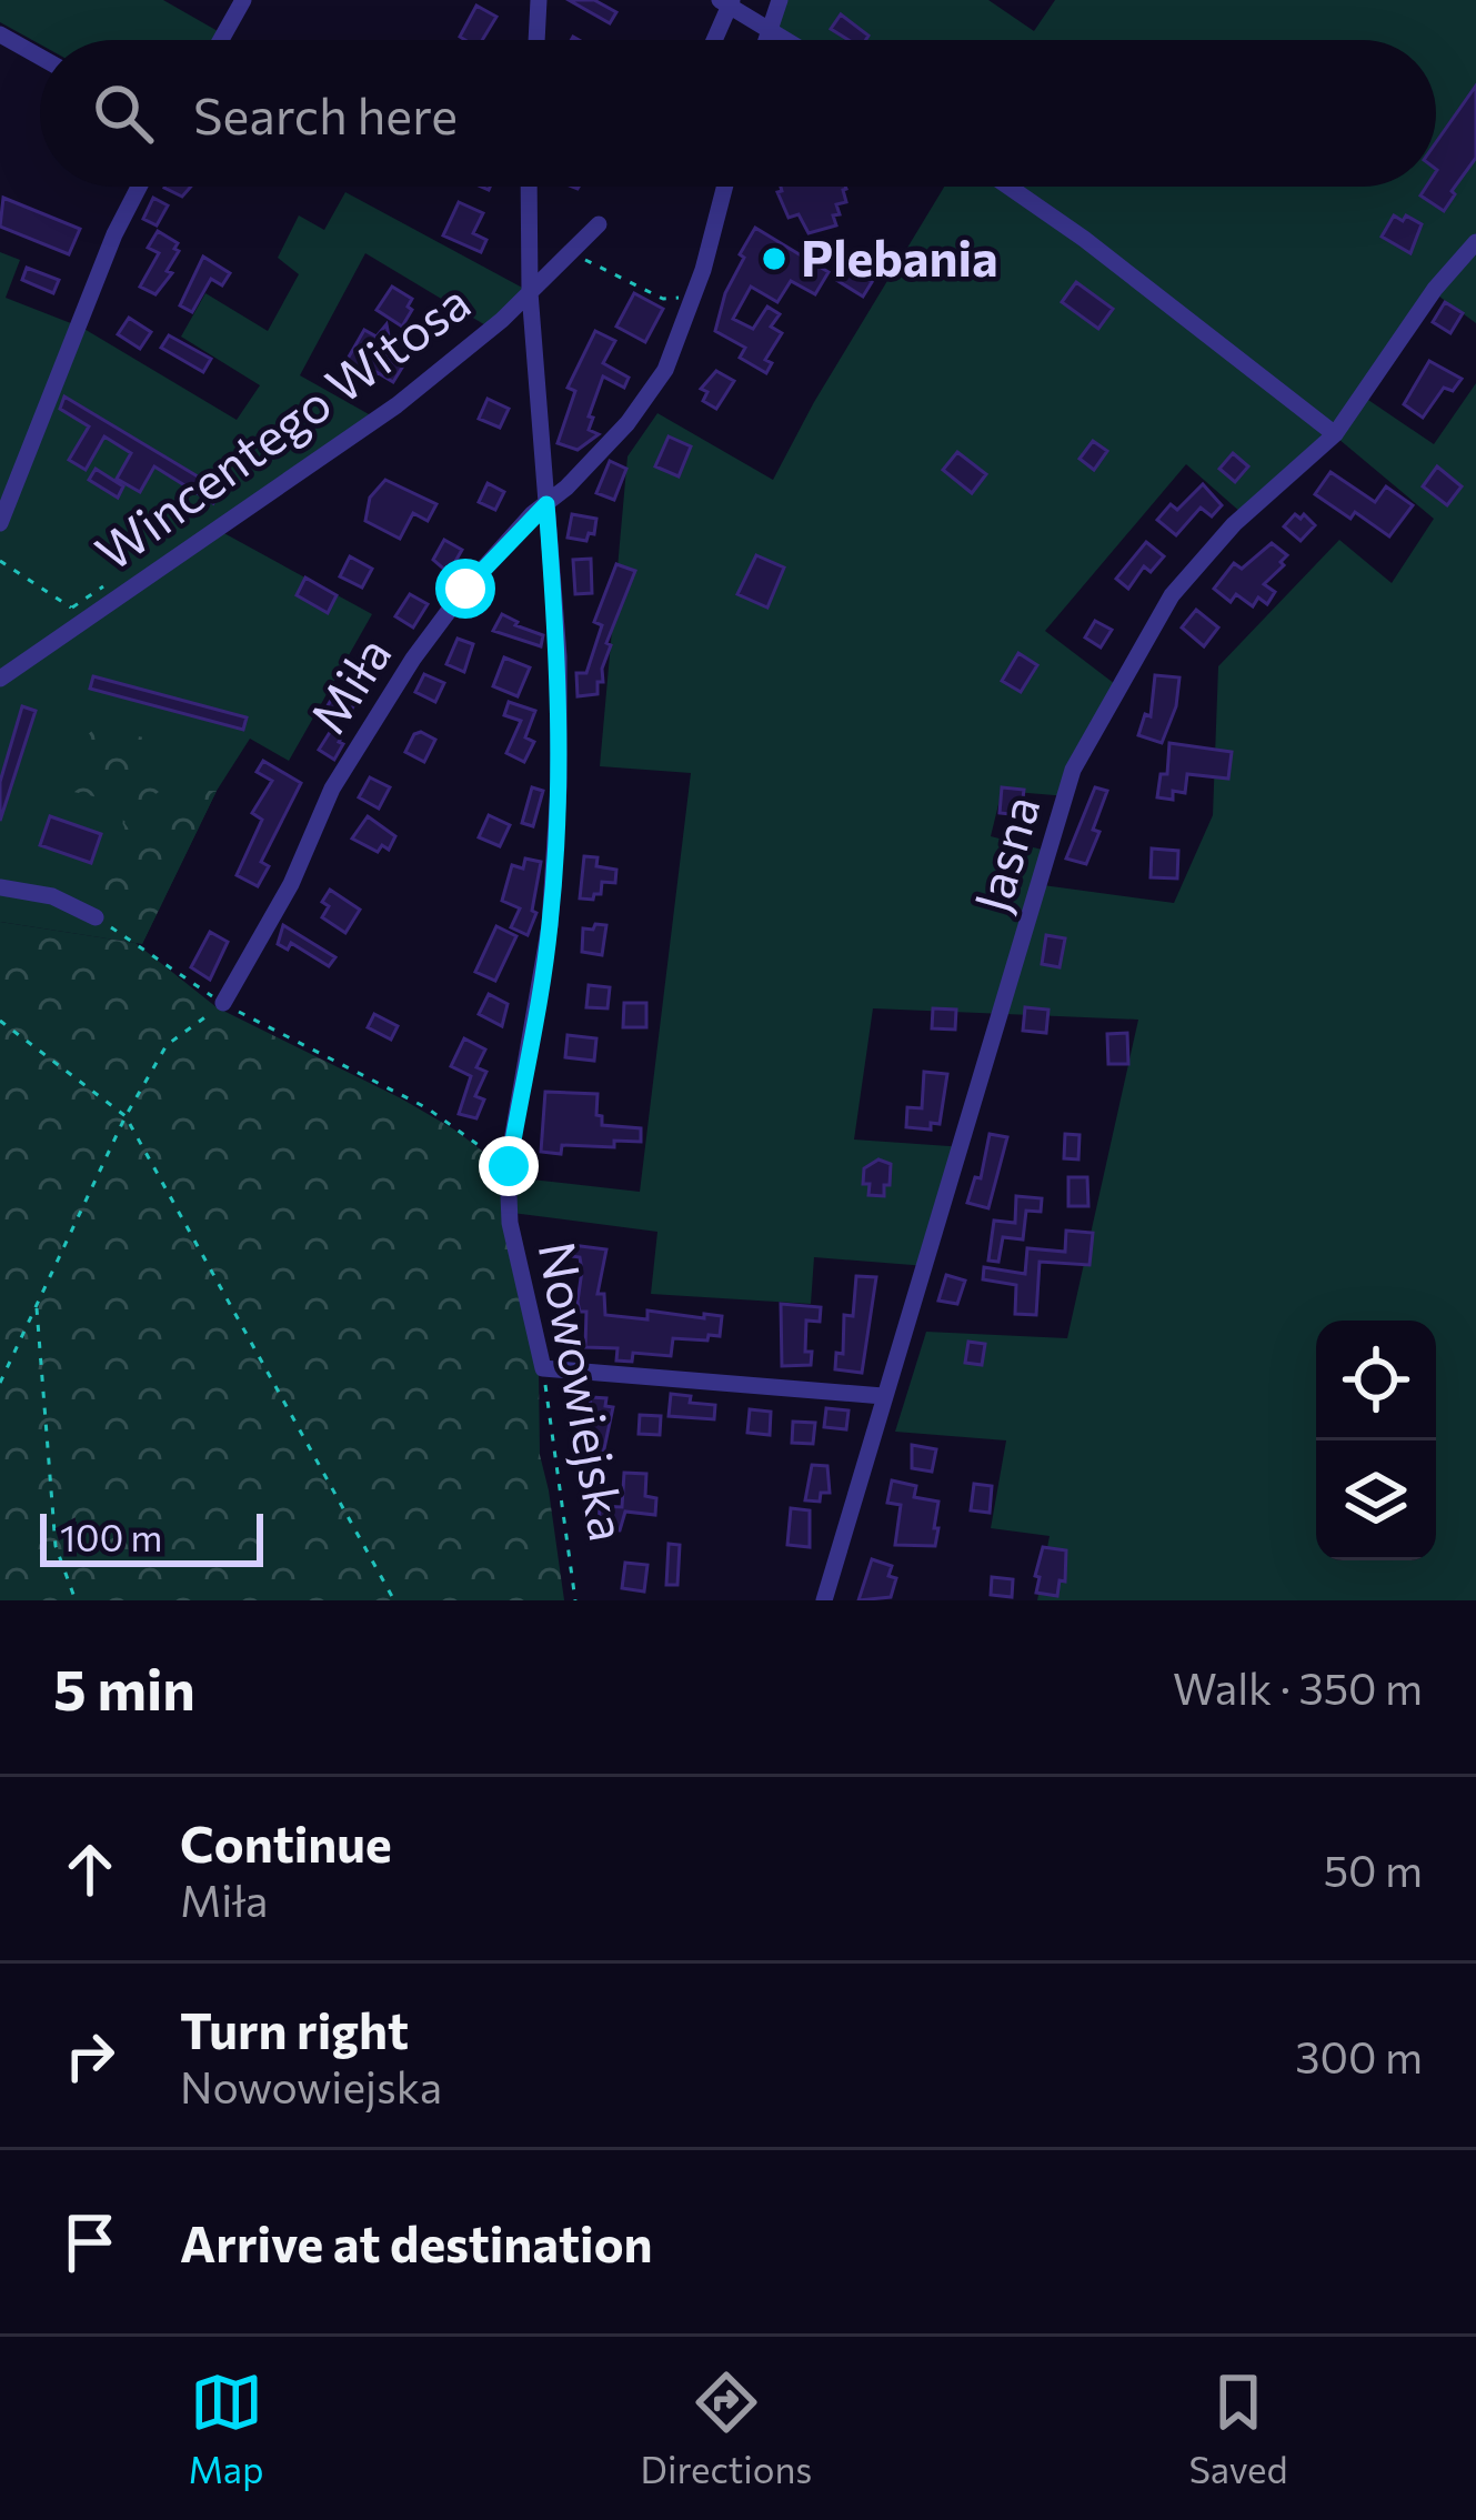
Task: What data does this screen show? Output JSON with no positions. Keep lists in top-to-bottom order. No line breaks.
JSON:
{"streets":{"street":["Wincentego Witosa","Miła","Jasna","Nowowiejska"]},"crossings":[["Wincentego Witosa","Nowowiejska"],["Miła","Nowowiejska"]],"places":["Plebania"],"scale_bar":"100 m","page":{"search":"Search here","scale":"100 m","heading":["5 min","Walk · 350 m"],"list":[["Continue","Miła","50 m"],["Turn right","Nowowiejska","300 m"],"Arrive at destination"],"nav":["Map","Directions","Saved"]}}
